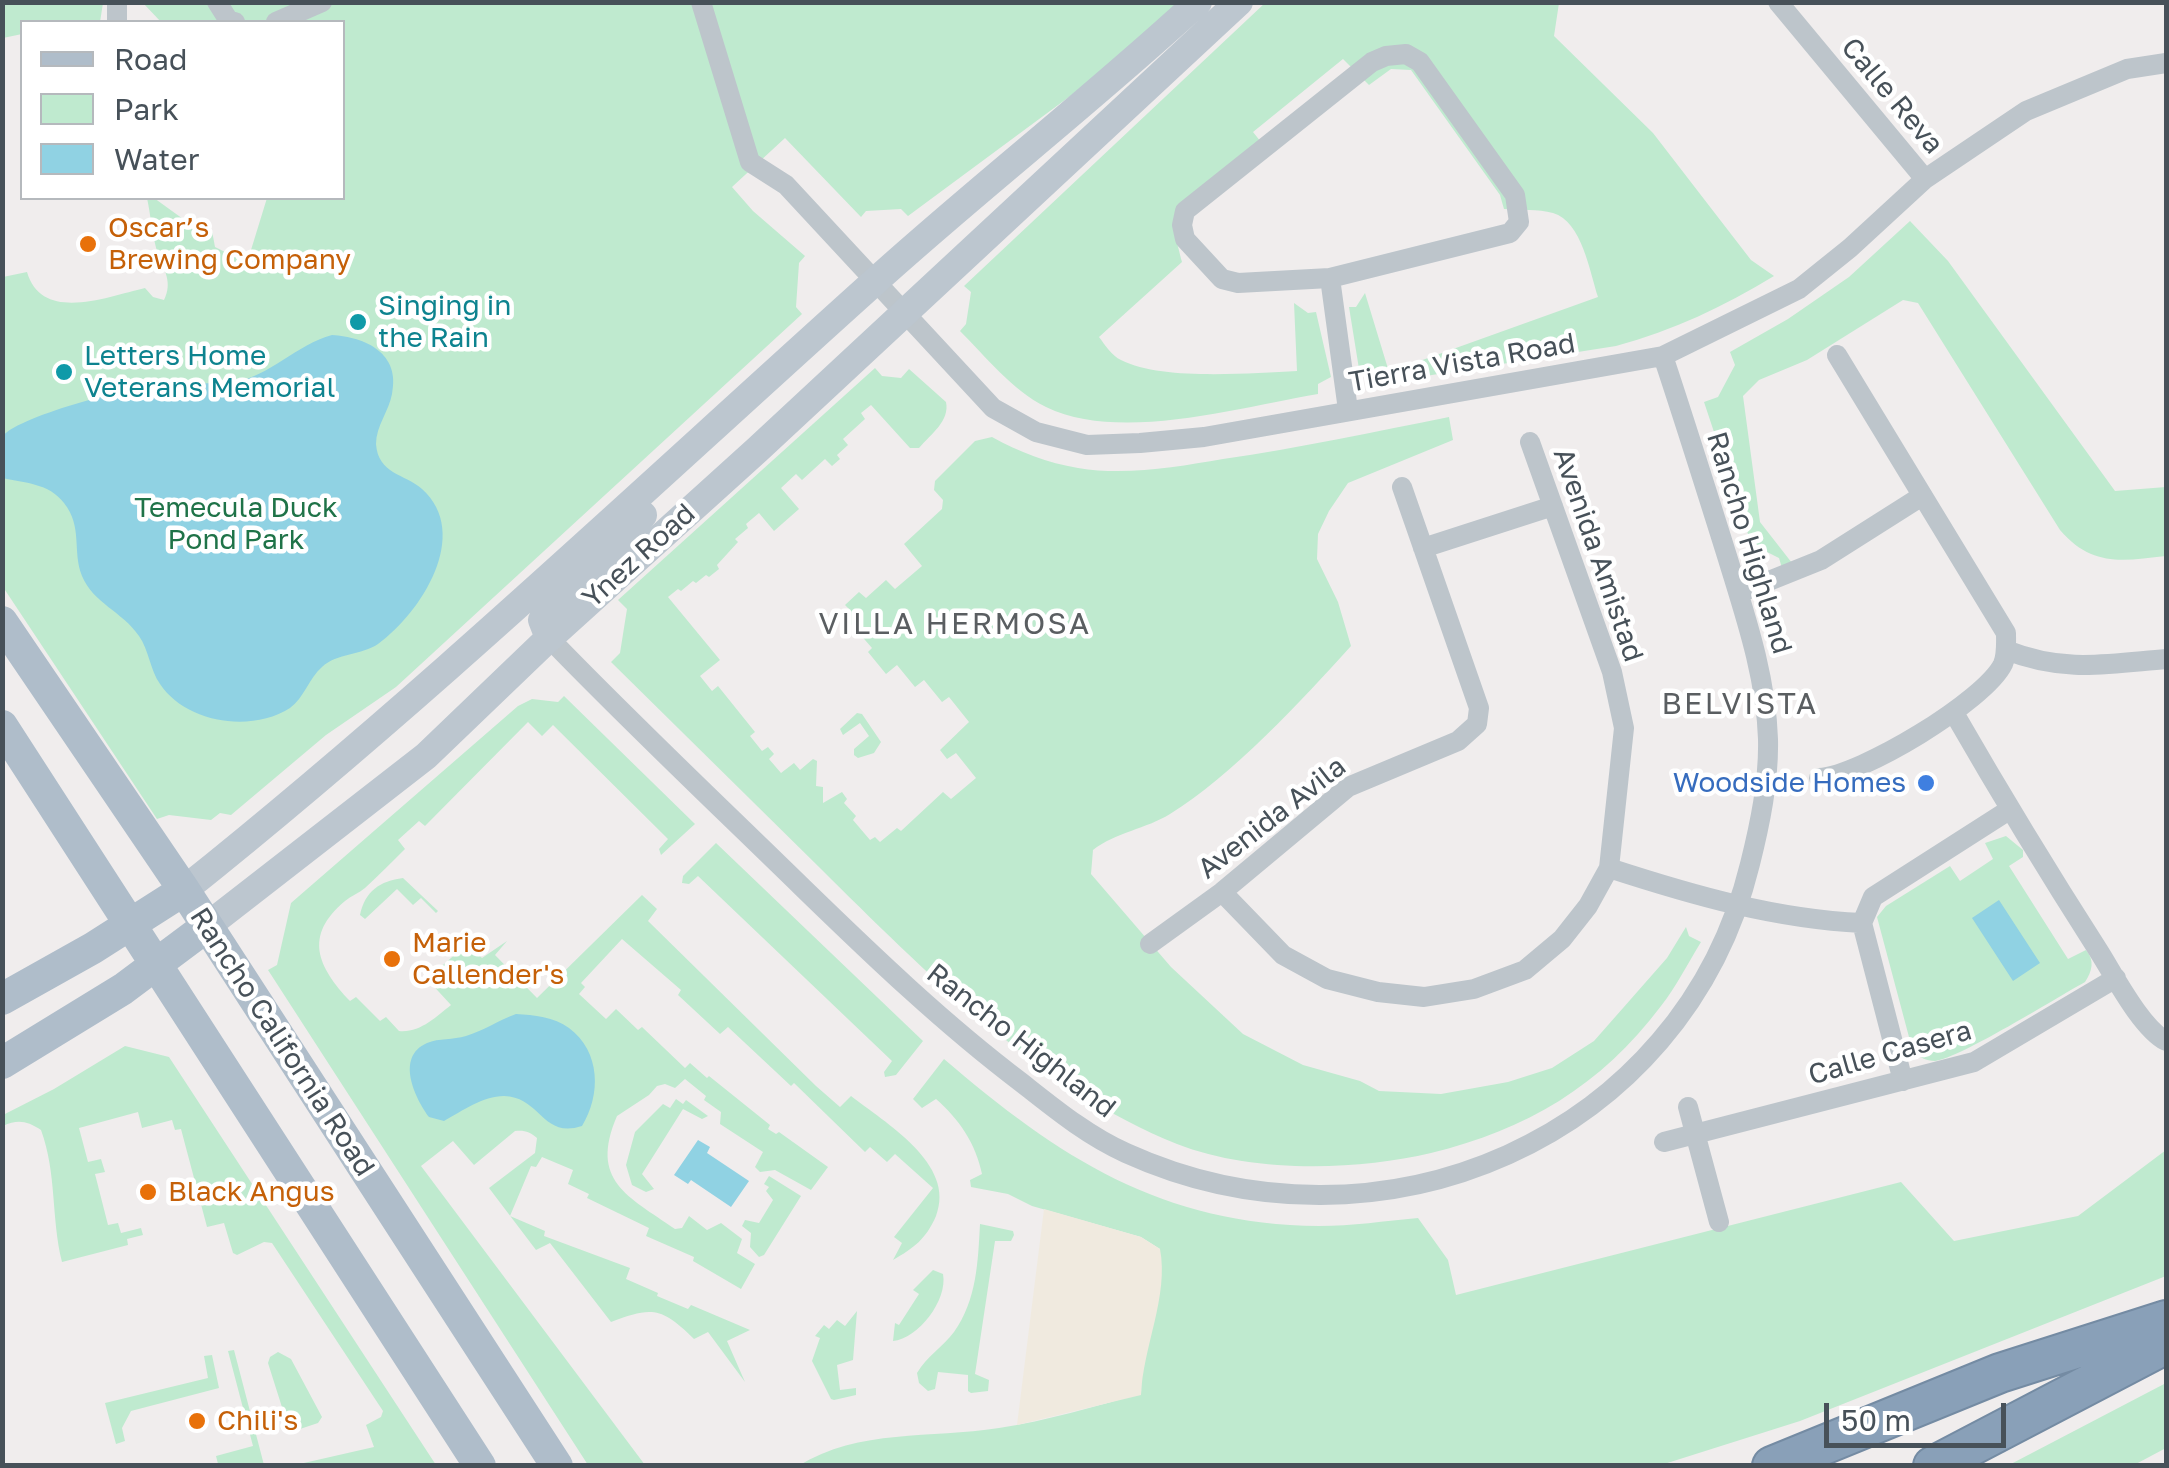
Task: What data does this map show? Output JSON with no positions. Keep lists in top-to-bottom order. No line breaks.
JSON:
{"streets":{"main road":["Ynez Road","Rancho California Road"],"street":["Calle Reva","Tierra Vista Road","Rancho Highland","Avenida Amistad","Avenida Avila","Calle Casera"]},"crossings":[["Calle Reva","Tierra Vista Road"],["Tierra Vista Road","Rancho Highland"],["Tierra Vista Road","Ynez Road"],["Rancho Highland","Ynez Road"],["Avenida Amistad","Avenida Avila"],["Ynez Road","Rancho California Road"]],"districts":["VILLA HERMOSA","BELVISTA"],"parks":["Temecula Duck Pond Park"],"places":["Oscar’s Brewing Company","Singing in the Rain","Letters Home Veterans Memorial","Woodside Homes","Marie Callender's","Black Angus","Chili's"],"legend":["Road","Park","Water"],"scale_bar":"50 m"}
